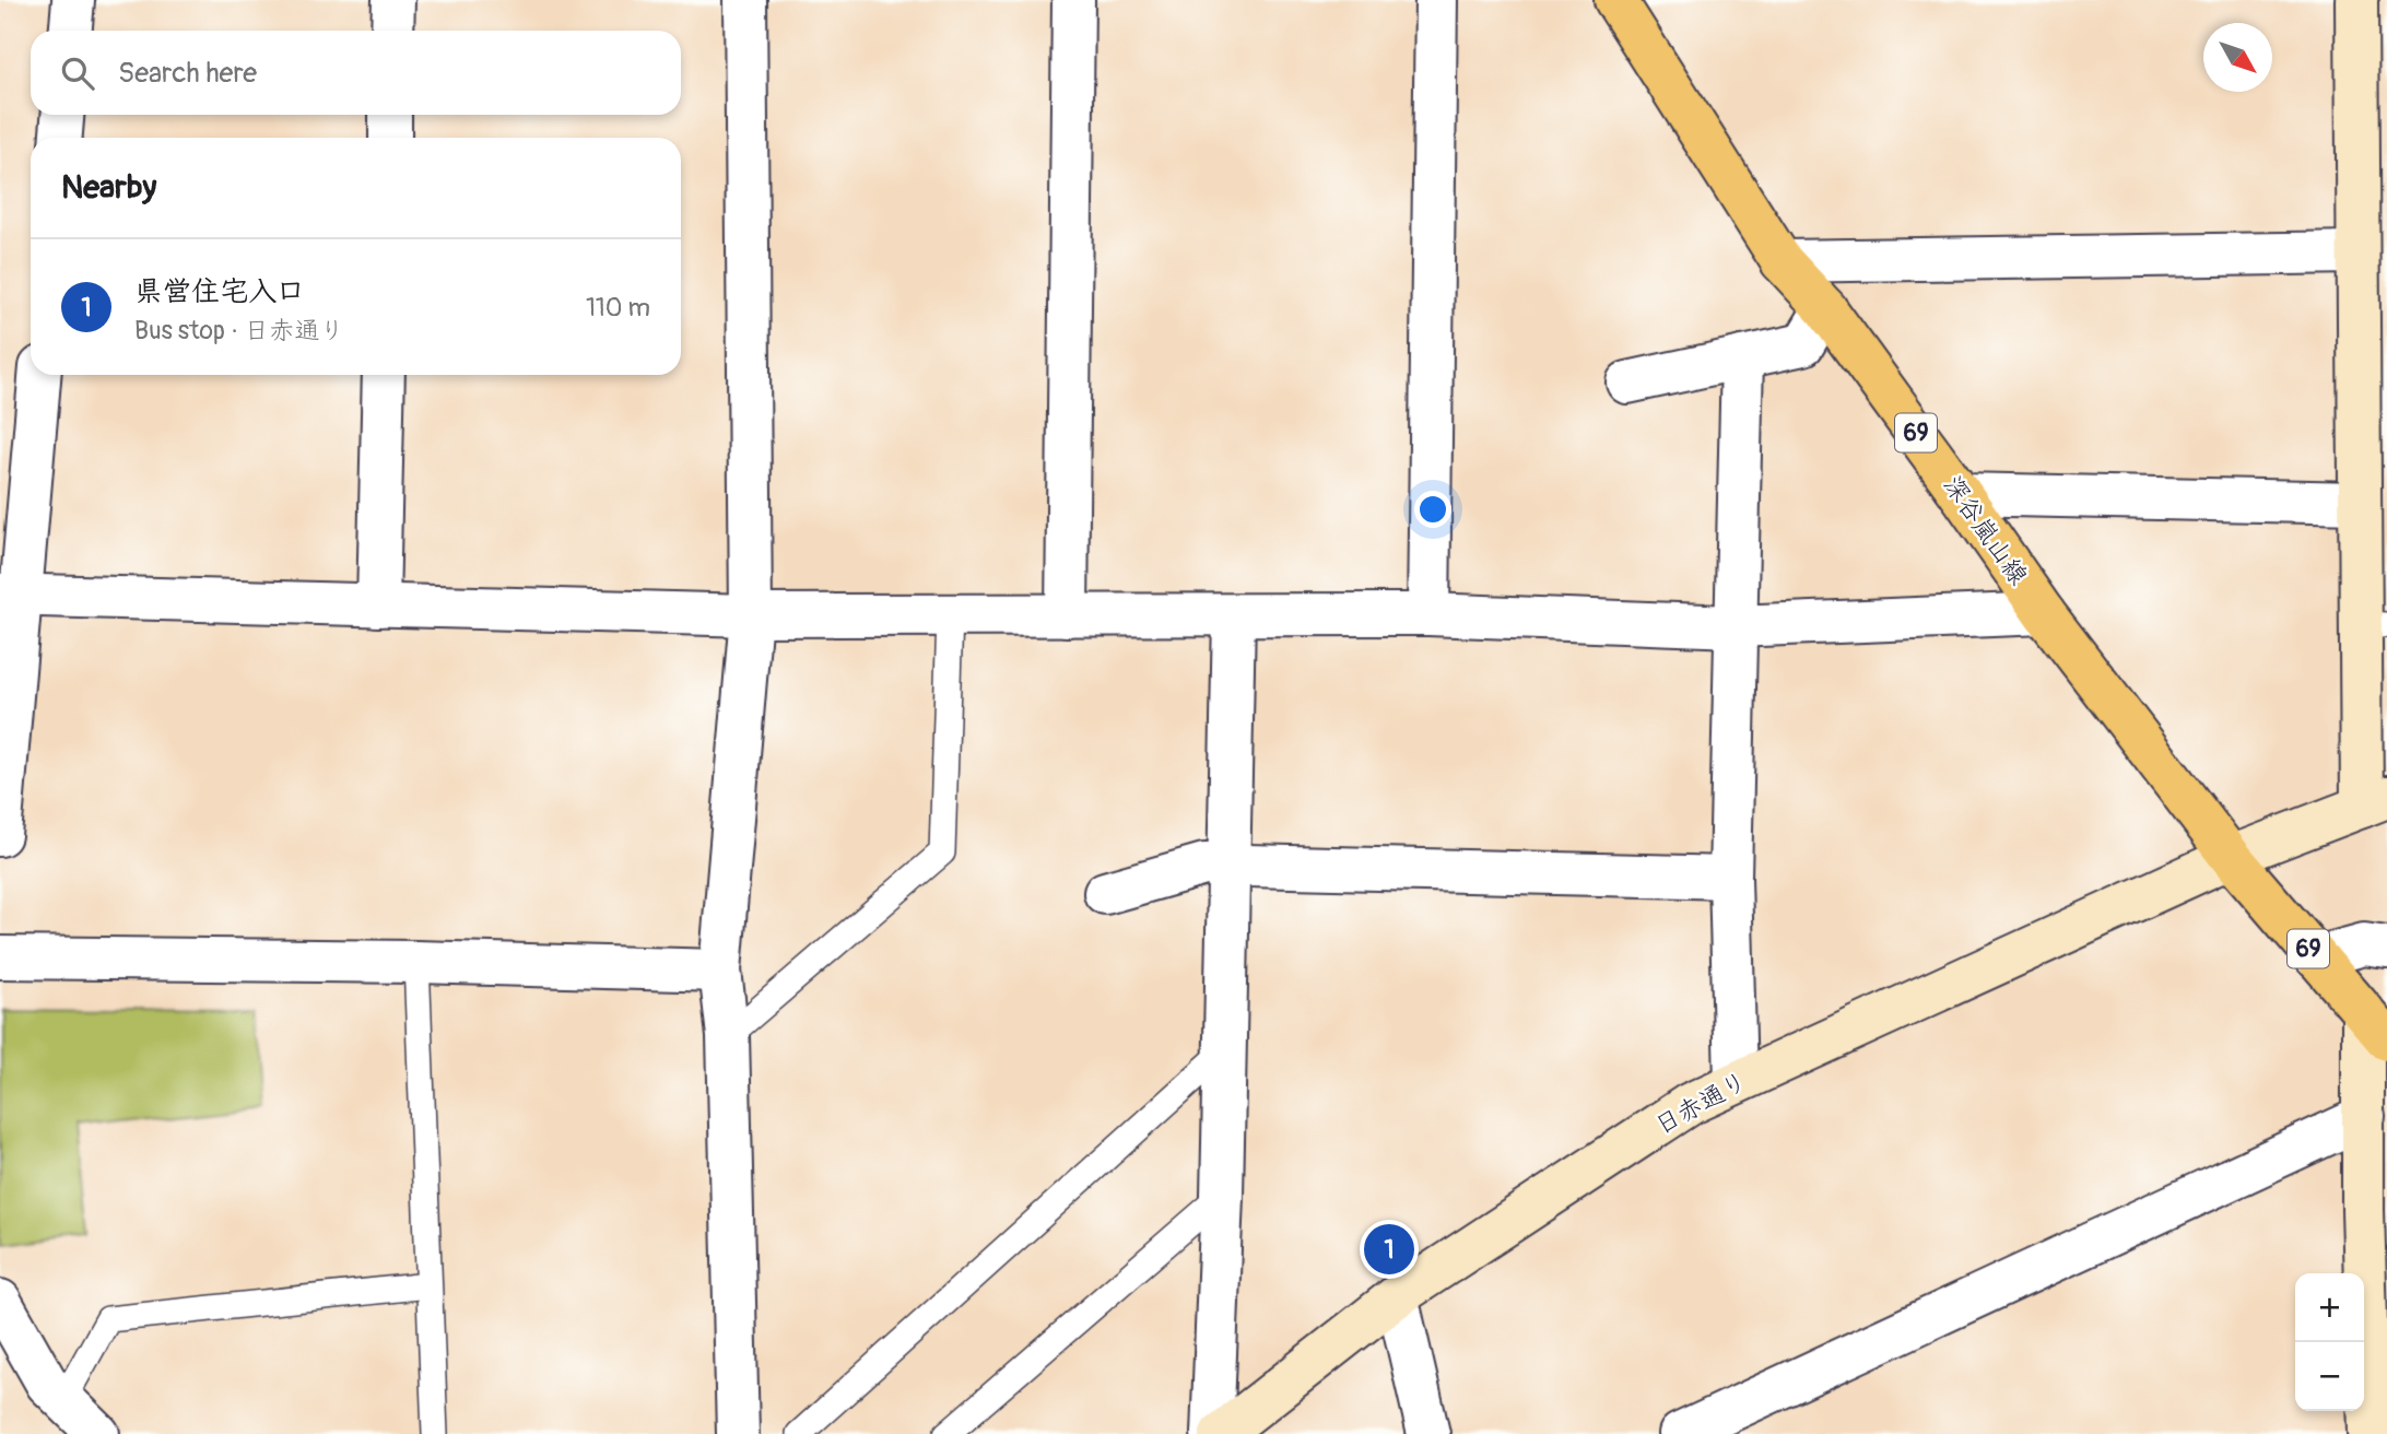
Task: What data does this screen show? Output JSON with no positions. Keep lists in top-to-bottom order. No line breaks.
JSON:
{"streets":{"main road":["69","深谷嵐山線"],"street":["日赤通り"]},"crossings":[["深谷嵐山線","日赤通り"]],"north":"bottom right","page":{"search":"Search here","heading":"Nearby","list":[{"mark":"1","name":"県営住宅入口","note":"Bus stop · 日赤通り","value":"110 m"}],"pins":"1","map_buttons":["+","−"]}}
